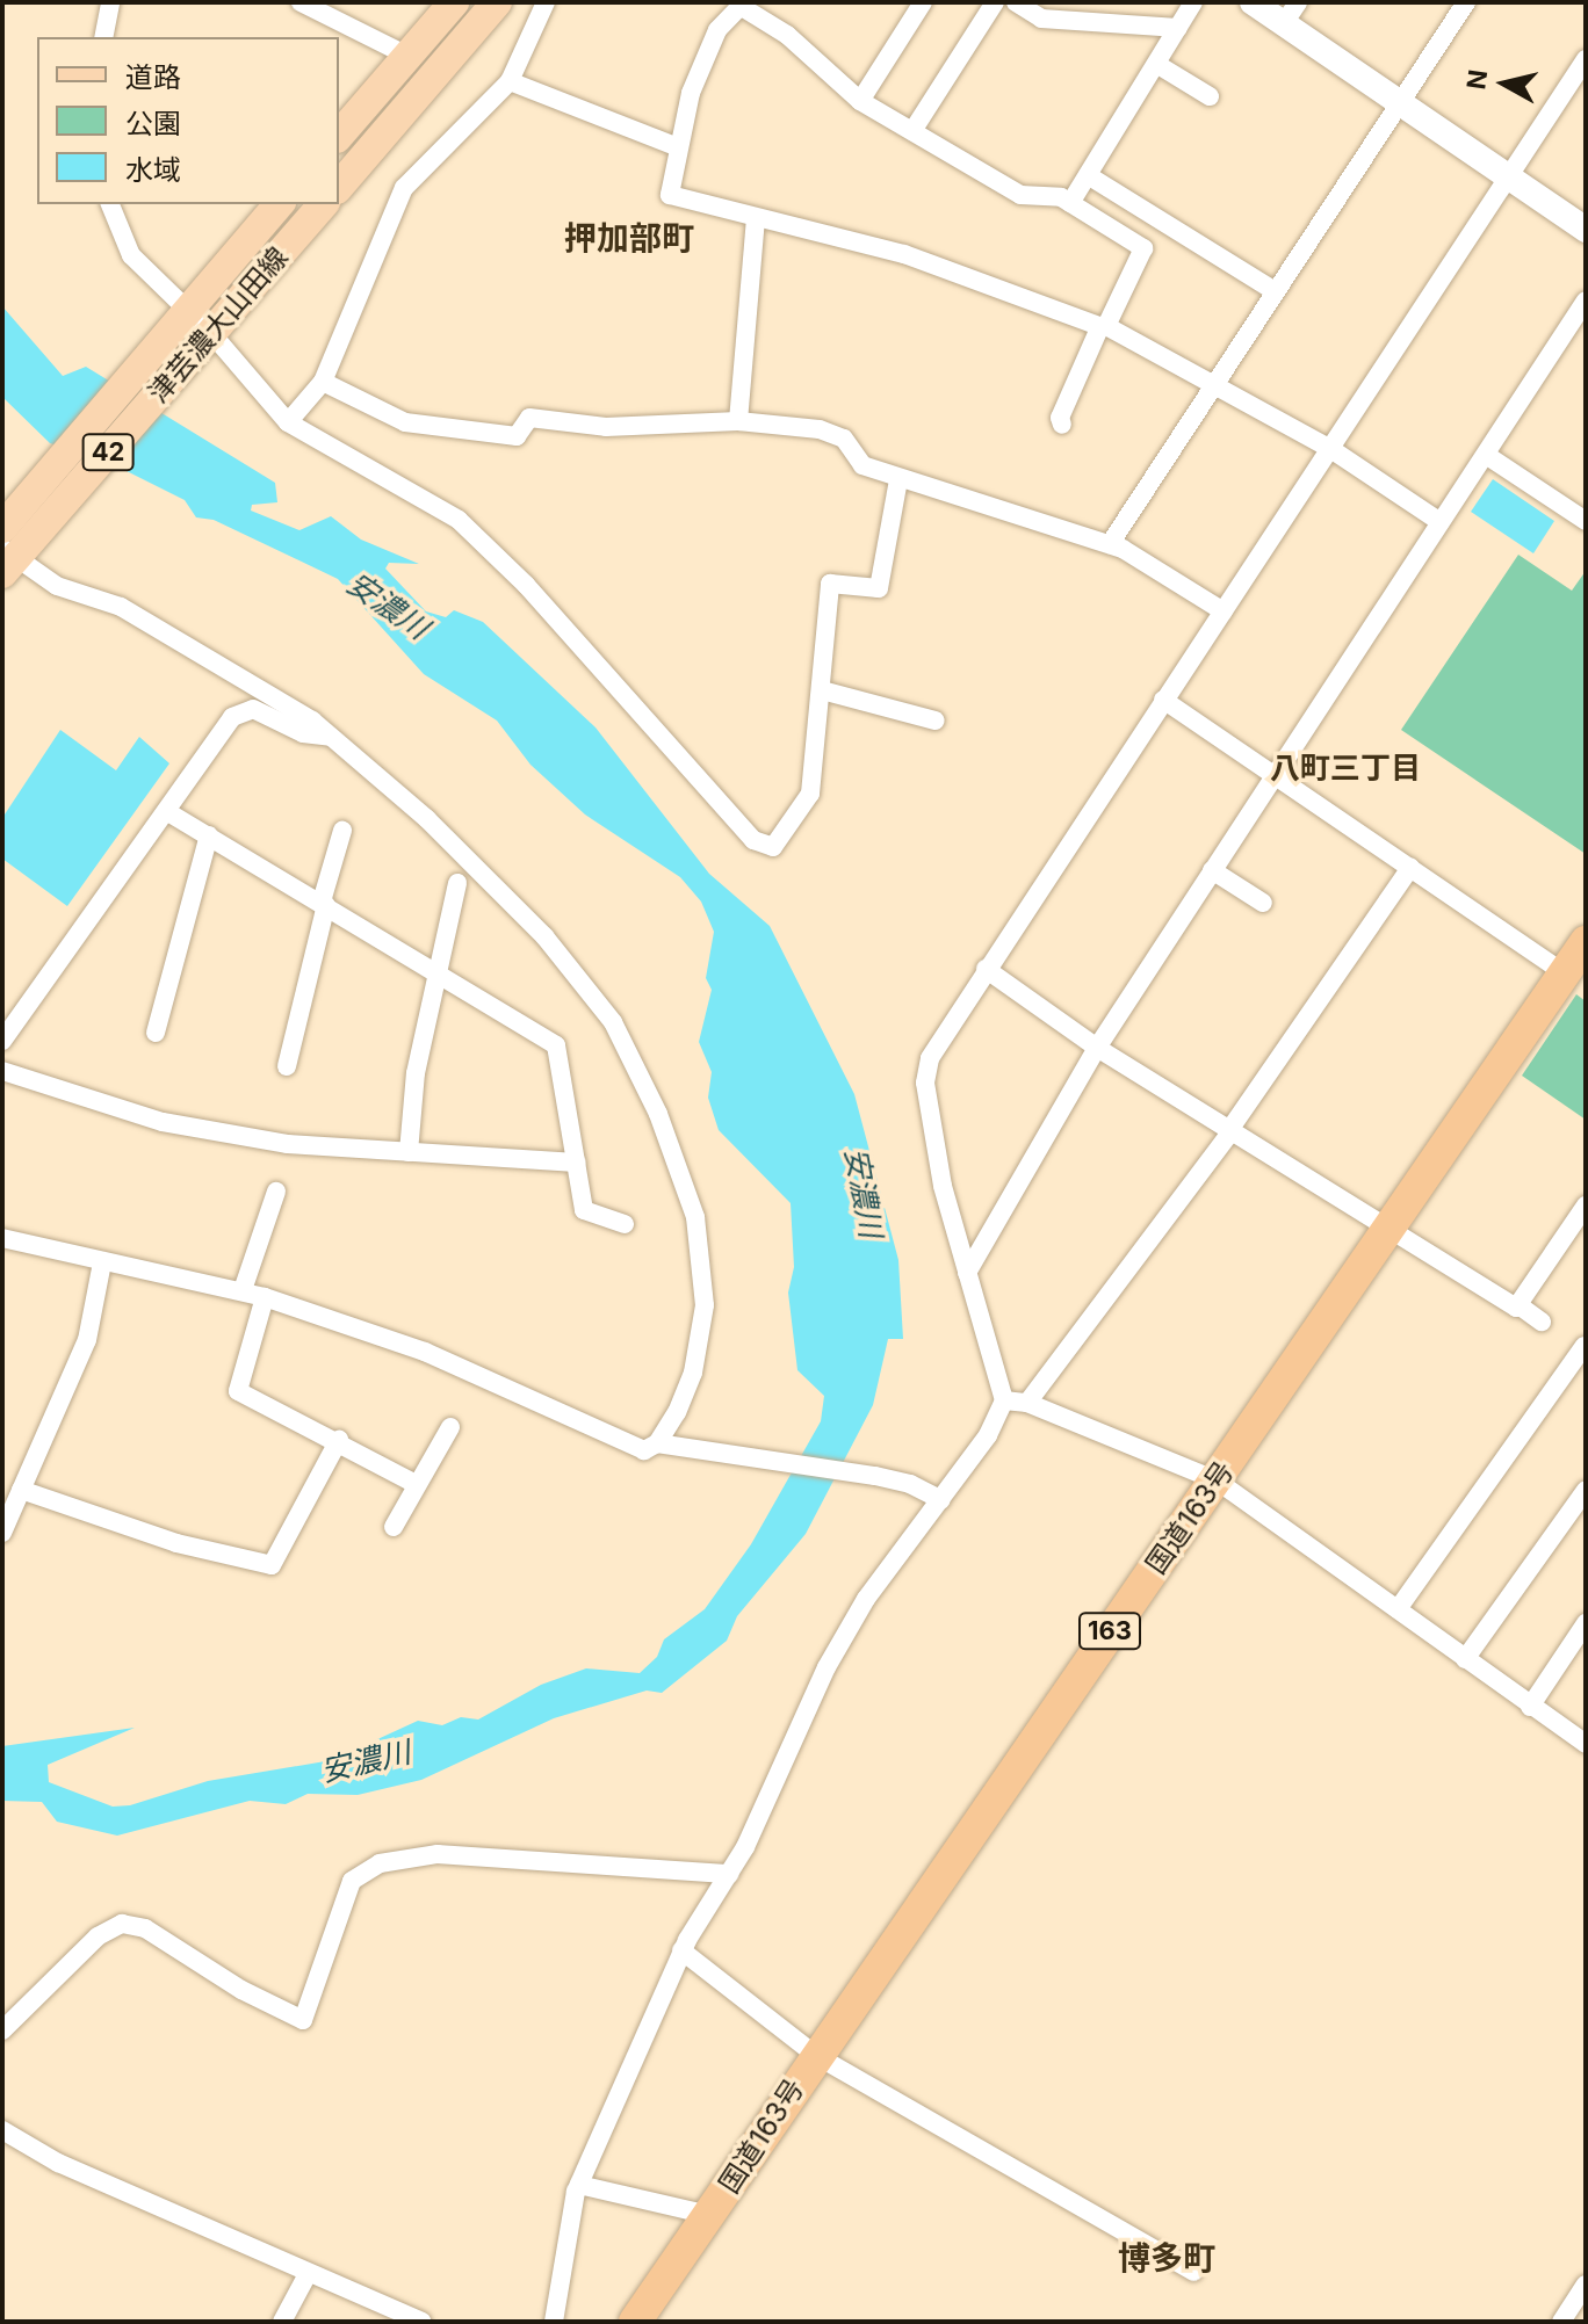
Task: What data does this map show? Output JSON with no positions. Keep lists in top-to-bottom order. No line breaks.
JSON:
{"streets":{"highway":["国道163号","163"],"main road":["津芸濃大山田線","42"]},"districts":["押加部町","八町三丁目","博多町"],"water":["安濃川"],"legend":["道路","公園","水域"],"north":"left"}
